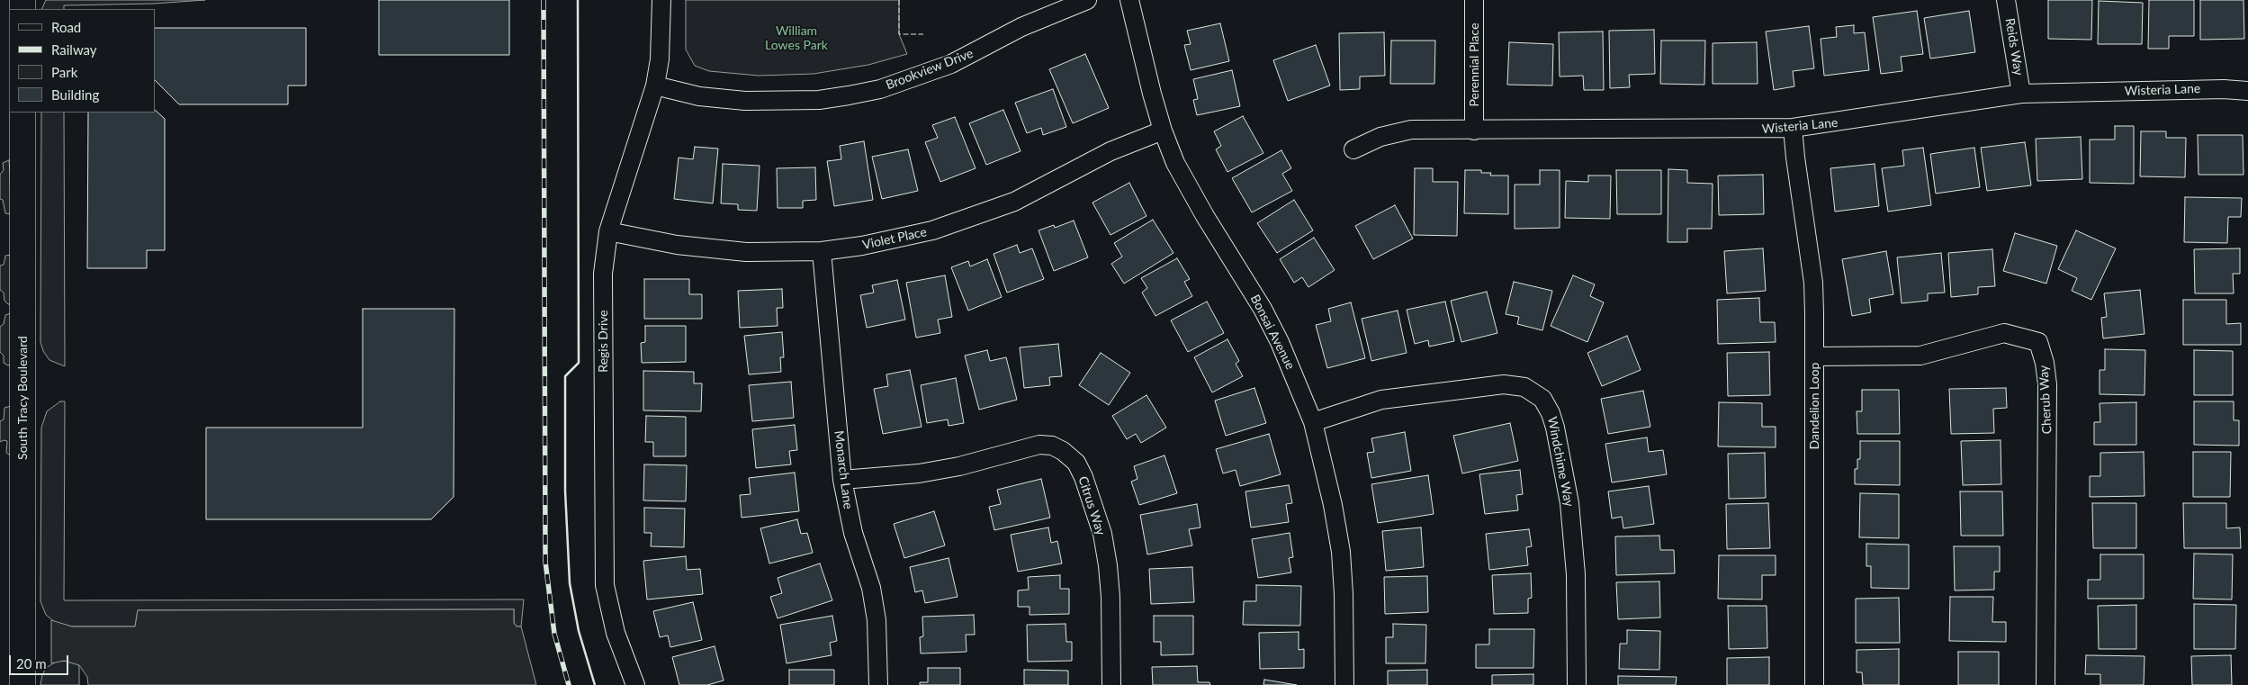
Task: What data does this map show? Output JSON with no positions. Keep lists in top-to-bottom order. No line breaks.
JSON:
{"streets":{"main road":["South Tracy Boulevard"],"street":["Reids Way","Perennial Place","Brookview Drive","Wisteria Lane","Violet Place","Bonsai Avenue","Regis Drive","Cherub Way","Dandelion Loop","Windchime Way","Monarch Lane","Citrus Way"]},"crossings":[["Reids Way","Wisteria Lane"],["Perennial Place","Wisteria Lane"],["Brookview Drive","Regis Drive"],["Wisteria Lane","Dandelion Loop"],["Violet Place","Bonsai Avenue"],["Violet Place","Regis Drive"],["Violet Place","Monarch Lane"],["Bonsai Avenue","Windchime Way"],["Cherub Way","Dandelion Loop"],["Monarch Lane","Citrus Way"]],"parks":["William Lowes Park"],"legend":["Road","Railway","Park","Building"],"scale_bar":"20 m"}
